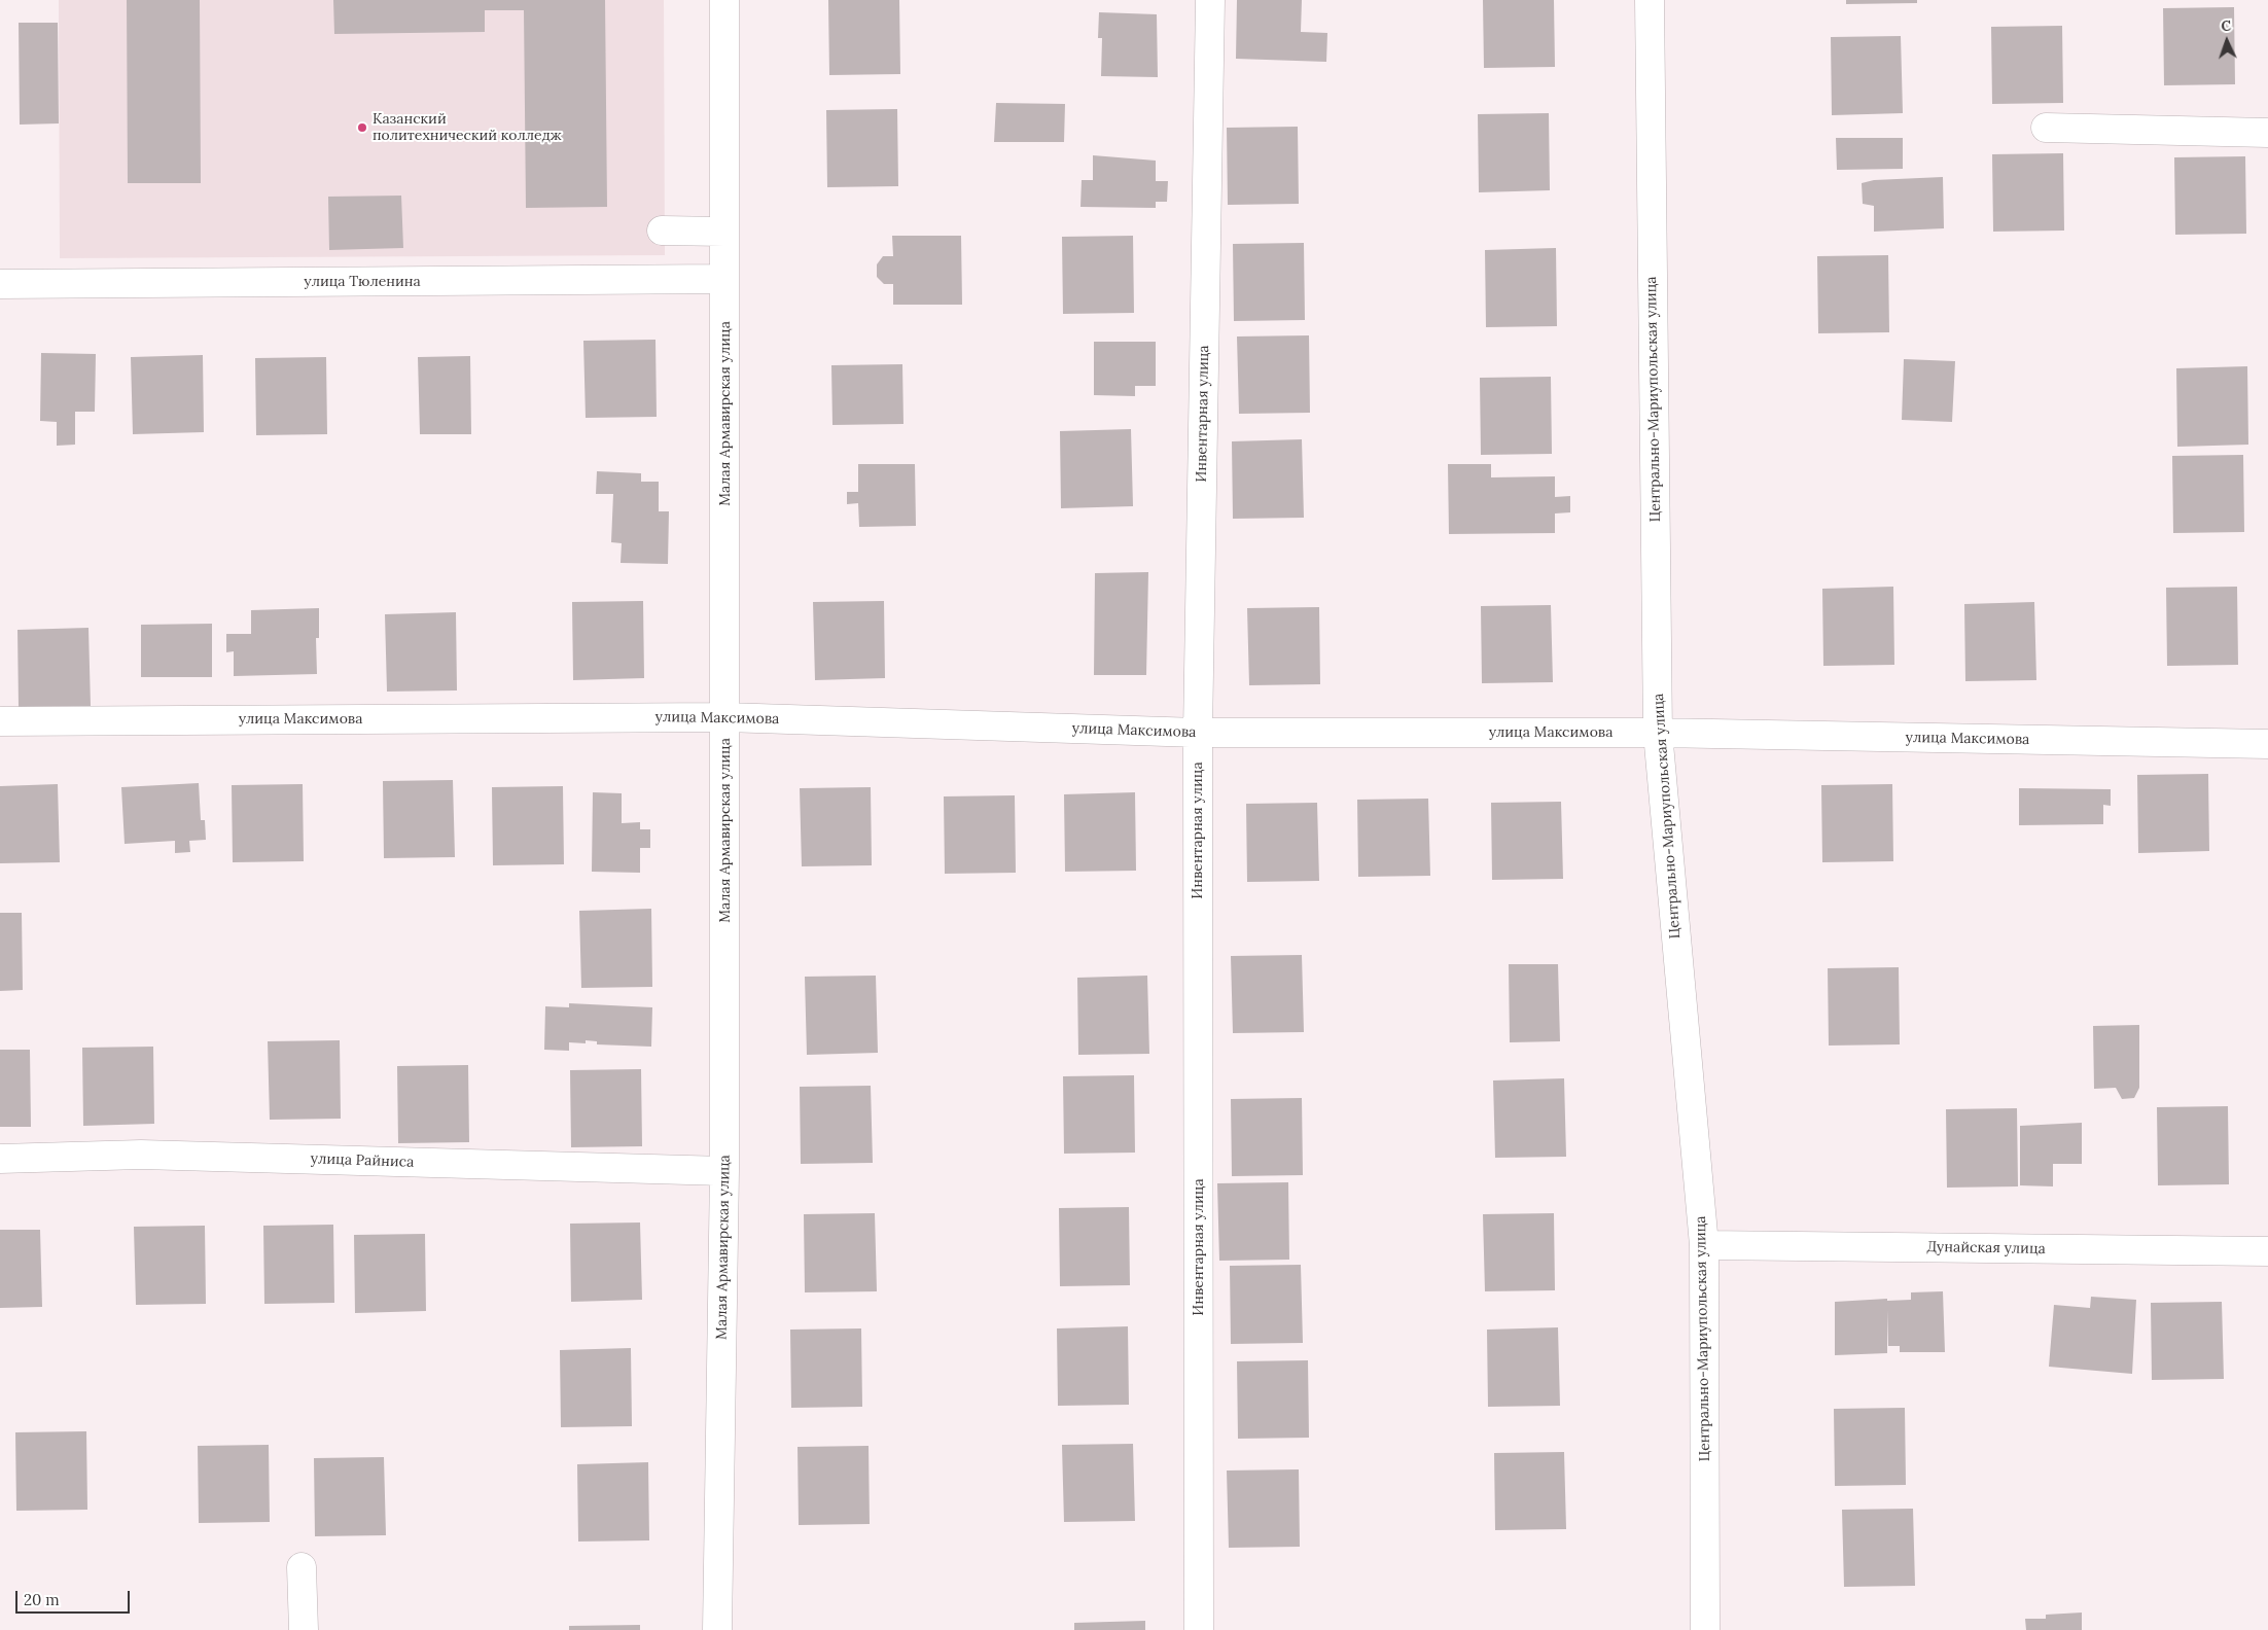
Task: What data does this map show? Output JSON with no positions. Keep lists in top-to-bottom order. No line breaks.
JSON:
{"streets":{"street":["улица Тюленина","Центрально-Мариупольская улица","Малая Армавирская улица","Инвентарная улица","улица Максимова","улица Райниса","Дунайская улица"]},"crossings":[["улица Тюленина","Малая Армавирская улица"],["Центрально-Мариупольская улица","улица Максимова"],["Центрально-Мариупольская улица","Дунайская улица"],["Малая Армавирская улица","улица Максимова"],["Малая Армавирская улица","улица Райниса"],["Инвентарная улица","улица Максимова"]],"places":["Казанский политехнический колледж"],"scale_bar":"20 m","north":"top"}
